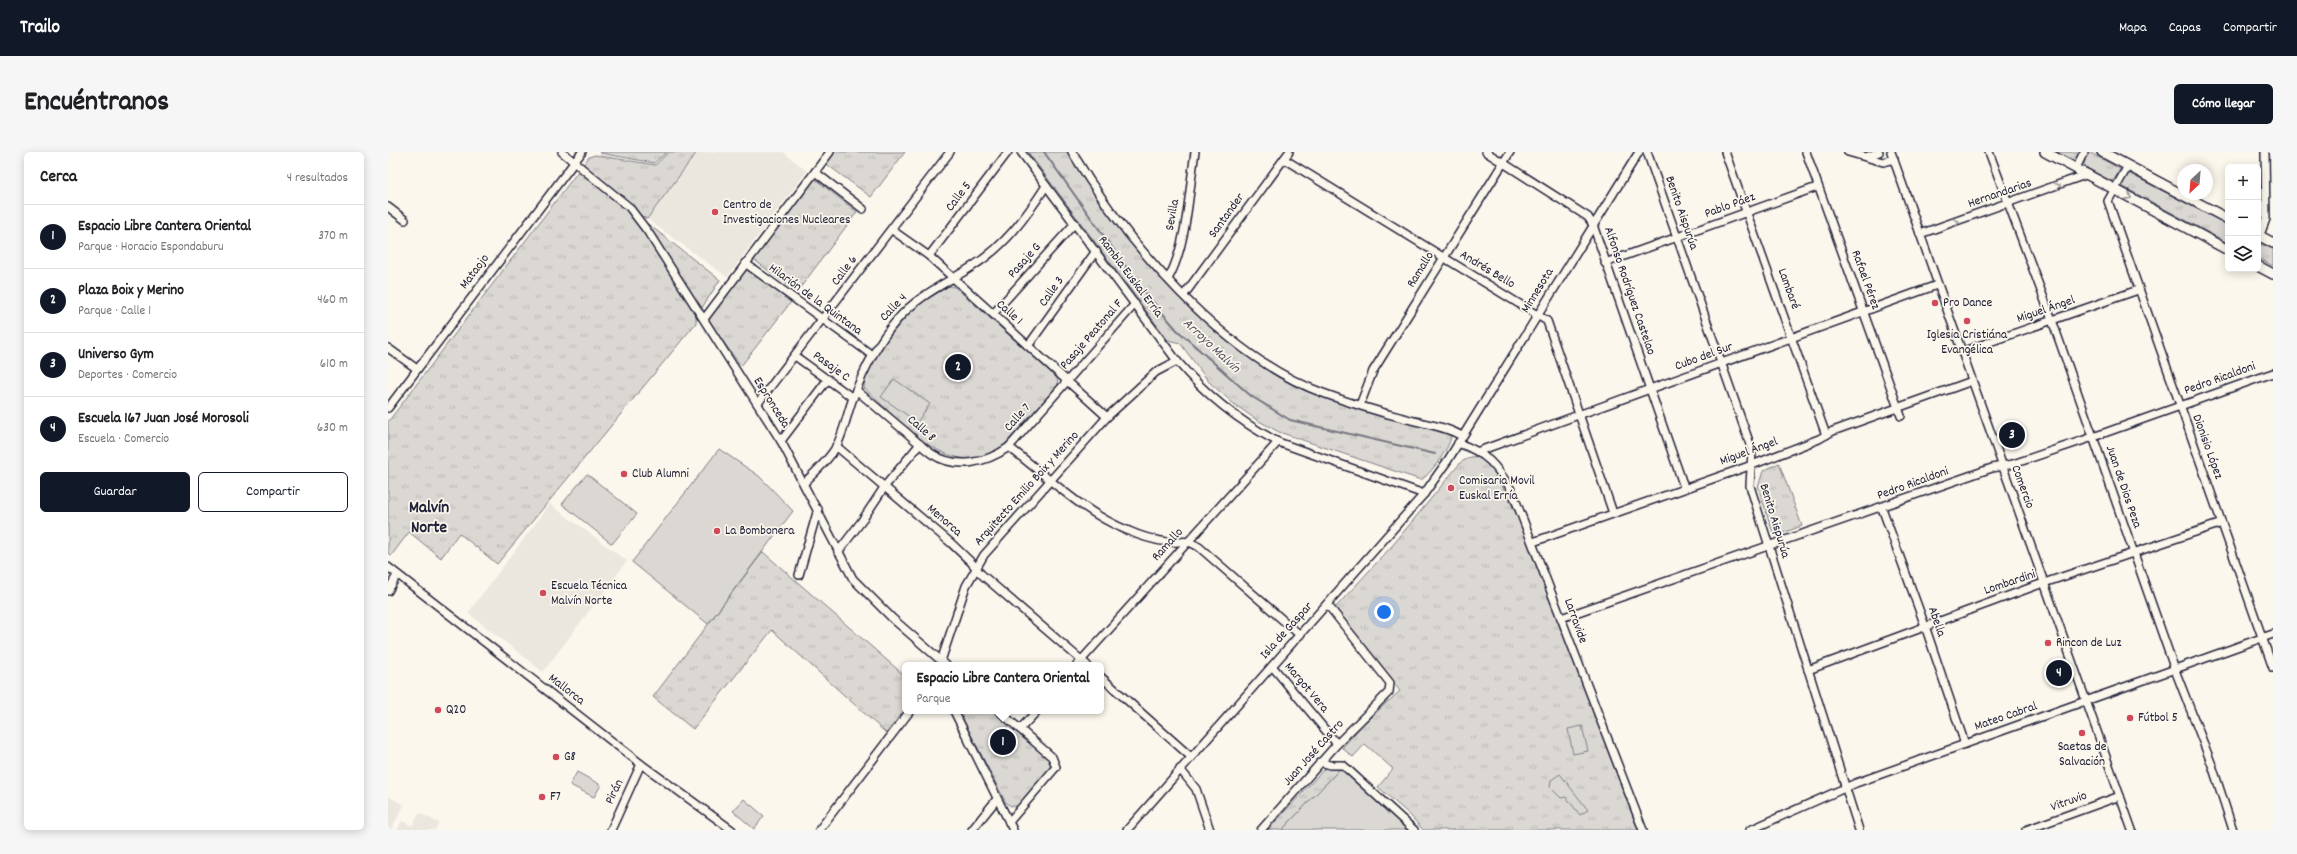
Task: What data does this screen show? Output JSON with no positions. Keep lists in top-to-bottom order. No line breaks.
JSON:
{"streets":{"street":["Hernandarias","Calle 5","Pablo Páez","Benito Aispurúa","Sevilla","Santander","Pasaje G","Ramallo","Andrés Bello","Calle 6","Mataojo","Rambla Euskal Erría","Rafael Pérez","Lambaré","Minnesota","Alfonso Rodríguez Castelao","Calle 3","Hilarión de la Quintana","Calle 4","Miguel Ángel","Calle 1","Pasaje Peatonal F","Cubo del Sur","Pasaje C","Pedro Ricaldoni","Espronceda","Calle 7","Calle 8","Dionisio López","Comercio","Juan de Dios Peza","Arquitecto Emilio Boix y Merino","Menorca","Lombardini","Larravide","Abella","Isla de Gaspar","Margot Vera","Mallorca","Mateo Cabral","Juan José Castro","Pirán","Vitruvio"]},"crossings":[["Hernandarias","Comercio"],["Hernandarias","Juan de Dios Peza"],["Calle 5","Calle 1"],["Pablo Páez","Benito Aispurúa"],["Pablo Páez","Rafael Pérez"],["Pablo Páez","Lambaré"],["Pablo Páez","Alfonso Rodríguez Castelao"],["Benito Aispurúa","Miguel Ángel"],["Benito Aispurúa","Cubo del Sur"],["Benito Aispurúa","Pedro Ricaldoni"],["Benito Aispurúa","Lombardini"],["Benito Aispurúa","Mateo Cabral"],["Sevilla","Rambla Euskal Erría"],["Santander","Andrés Bello"],["Santander","Rambla Euskal Erría"],["Pasaje G","Rambla Euskal Erría"],["Pasaje G","Calle 1"],["Ramallo","Andrés Bello"],["Ramallo","Rambla Euskal Erría"],["Ramallo","Alfonso Rodríguez Castelao"],["Andrés Bello","Minnesota"],["Andrés Bello","Miguel Ángel"],["Andrés Bello","Cubo del Sur"],["Calle 6","Hilarión de la Quintana"],["Calle 6","Calle 1"],["Calle 6","Pasaje C"],["Calle 6","Espronceda"],["Mataojo","Espronceda"],["Rambla Euskal Erría","Minnesota"],["Rambla Euskal Erría","Calle 3"],["Rambla Euskal Erría","Calle 4"],["Rambla Euskal Erría","Pasaje Peatonal F"],["Rambla Euskal Erría","Arquitecto Emilio Boix y Merino"],["Rambla Euskal Erría","Isla de Gaspar"],["Rafael Pérez","Miguel Ángel"],["Rafael Pérez","Cubo del Sur"],["Lambaré","Miguel Ángel"],["Lambaré","Cubo del Sur"],["Minnesota","Alfonso Rodríguez Castelao"],["Minnesota","Larravide"],["Minnesota","Isla de Gaspar"],["Alfonso Rodríguez Castelao","Miguel Ángel"],["Alfonso Rodríguez Castelao","Cubo del Sur"],["Calle 3","Calle 1"],["Hilarión de la Quintana","Calle 4"],["Calle 4","Calle 1"],["Calle 4","Pasaje C"],["Calle 4","Espronceda"],["Calle 4","Calle 8"],["Calle 4","Menorca"],["Miguel Ángel","Dionisio López"],["Miguel Ángel","Comercio"],["Miguel Ángel","Juan de Dios Peza"],["Miguel Ángel","Larravide"],["Calle 1","Pasaje Peatonal F"],["Calle 1","Calle 7"],["Calle 1","Arquitecto Emilio Boix y Merino"],["Pasaje Peatonal F","Calle 7"],["Cubo del Sur","Comercio"],["Cubo del Sur","Larravide"],["Pedro Ricaldoni","Dionisio López"],["Pedro Ricaldoni","Comercio"],["Pedro Ricaldoni","Juan de Dios Peza"],["Pedro Ricaldoni","Larravide"],["Pedro Ricaldoni","Abella"],["Calle 7","Calle 8"],["Dionisio López","Lombardini"],["Dionisio López","Mateo Cabral"],["Comercio","Lombardini"],["Comercio","Mateo Cabral"],["Comercio","Vitruvio"],["Juan de Dios Peza","Lombardini"],["Juan de Dios Peza","Mateo Cabral"],["Arquitecto Emilio Boix y Merino","Menorca"],["Lombardini","Abella"],["Larravide","Isla de Gaspar"],["Abella","Mateo Cabral"],["Isla de Gaspar","Margot Vera"],["Isla de Gaspar","Juan José Castro"],["Margot Vera","Juan José Castro"],["Mallorca","Pirán"]],"one_way":["Hernandarias"],"districts":["Malvín Norte"],"water":["Arroyo Malvín"],"places":["Centro de Investigaciones Nucleares","Pro Dance","Iglesia Cristiána Evangélica","Club Alumni","Comisaria Movil Euskal Erría","La Bombonera","Escuela Técnica Malvín Norte","Rincon de Luz","Q20","Fútbol 5","Saetas de Salvación","G8","F7"],"north":"bottom left","page":{"header":"Trailo","nav":["Mapa","Capas","Compartir"],"title":"Encuéntranos","buttons":["Cómo llegar",["Guardar","Compartir"]],"heading":["Cerca","4 resultados"],"map_buttons":["+","−"],"list":[{"mark":"1","name":"Espacio Libre Cantera Oriental","note":"Parque · Horacio Espondaburu","value":"370 m"},{"mark":"2","name":"Plaza Boix y Merino","note":"Parque · Calle 1","value":"460 m"},{"mark":"3","name":"Universo Gym","note":"Deportes · Comercio","value":"610 m"},{"mark":"4","name":"Escuela 167 Juan José Morosoli","note":"Escuela · Comercio","value":"630 m"}],"pins":["2","3","4","1"],"popup":["Espacio Libre Cantera Oriental","Parque"]}}
